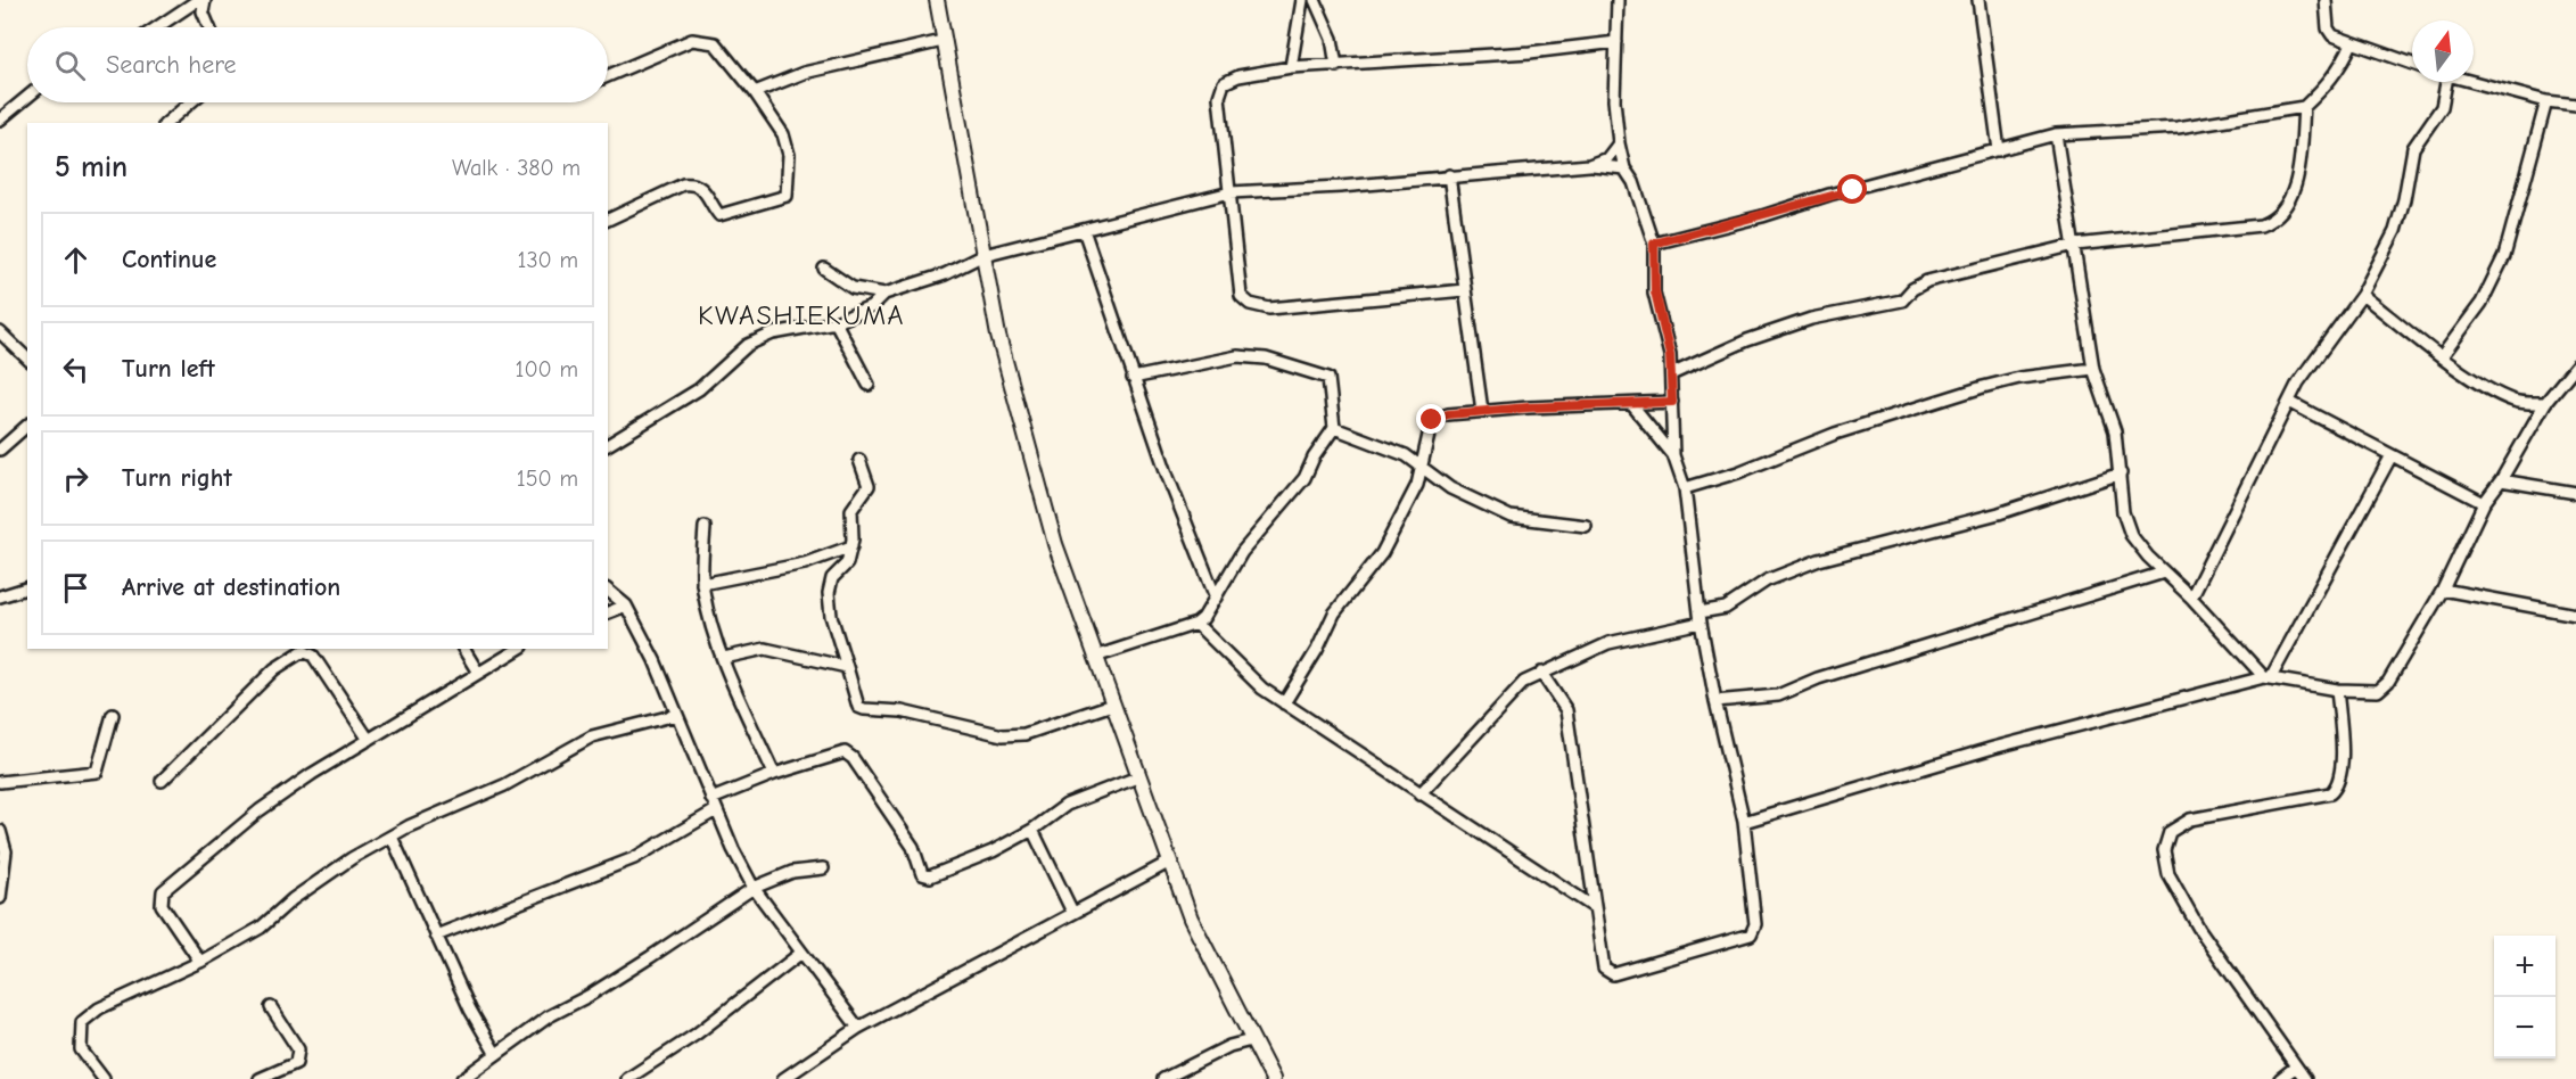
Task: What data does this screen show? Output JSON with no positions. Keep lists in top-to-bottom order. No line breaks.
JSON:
{"districts":["KWASHIEKUMA"],"north":"top","page":{"search":"Search here","heading":["5 min","Walk · 380 m"],"list":[["Continue","130 m"],["Turn left","100 m"],["Turn right","150 m"],"Arrive at destination"],"map_buttons":["+","−"]}}
